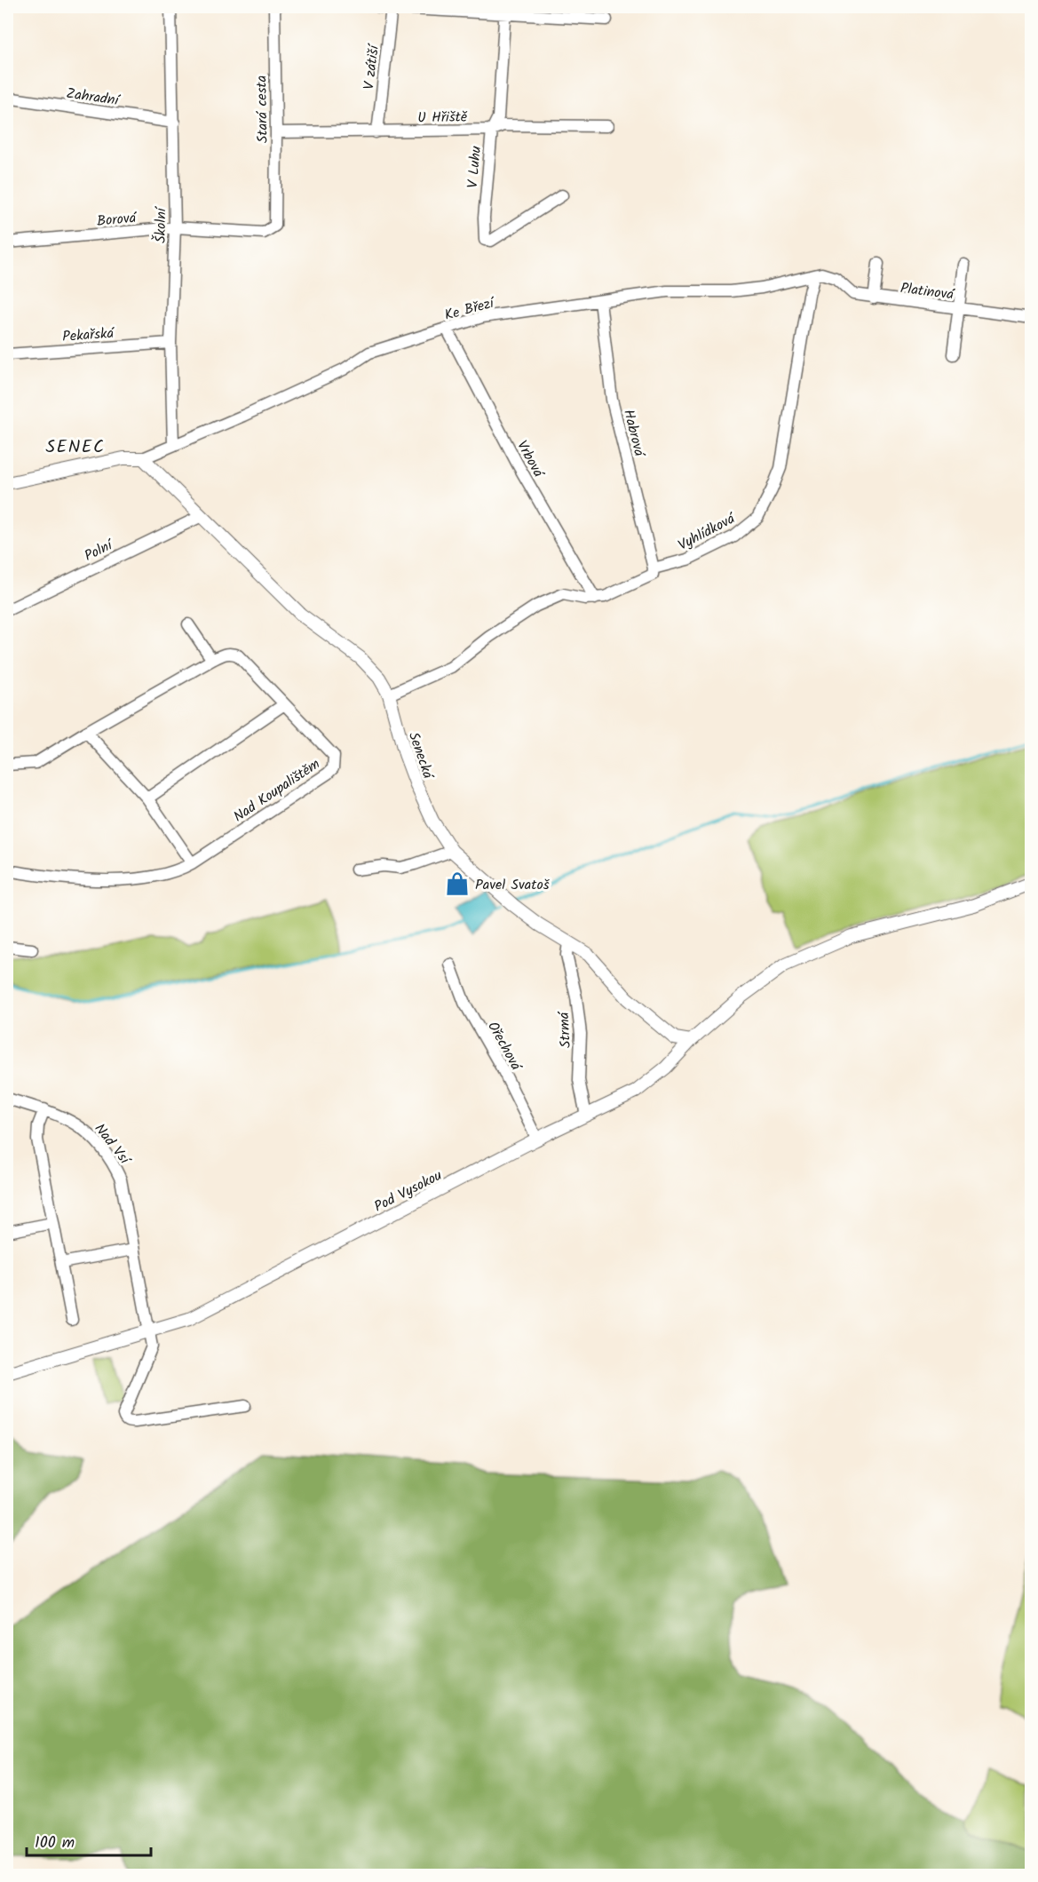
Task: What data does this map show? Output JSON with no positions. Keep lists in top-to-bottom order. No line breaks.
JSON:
{"streets":{"street":["V zátiší","Zahradní","Stará cesta","U Hřiště","V Luhu","Borová","Školní","Platinová","Ke Březí","Pekařská","Habrová","Vrbová","Vyhlídková","Polní","Senecká","Nad Koupalištěm","Strmá","Ořechová","Nad Vsí","Pod Vysokou"]},"crossings":[["V zátiší","U Hřiště"],["Zahradní","Školní"],["Stará cesta","U Hřiště"],["Stará cesta","Borová"],["U Hřiště","V Luhu"],["Borová","Školní"],["Školní","Ke Březí"],["Školní","Pekařská"],["Platinová","Ke Březí"],["Ke Březí","Habrová"],["Ke Březí","Vrbová"],["Ke Březí","Vyhlídková"],["Ke Březí","Senecká"],["Habrová","Vyhlídková"],["Vrbová","Vyhlídková"],["Vyhlídková","Senecká"],["Polní","Senecká"],["Senecká","Strmá"],["Senecká","Pod Vysokou"],["Strmá","Pod Vysokou"],["Ořechová","Pod Vysokou"],["Nad Vsí","Pod Vysokou"]],"districts":["SENEC"],"places":{"shop":["Pavel Svatoš"]},"scale_bar":"100 m"}
